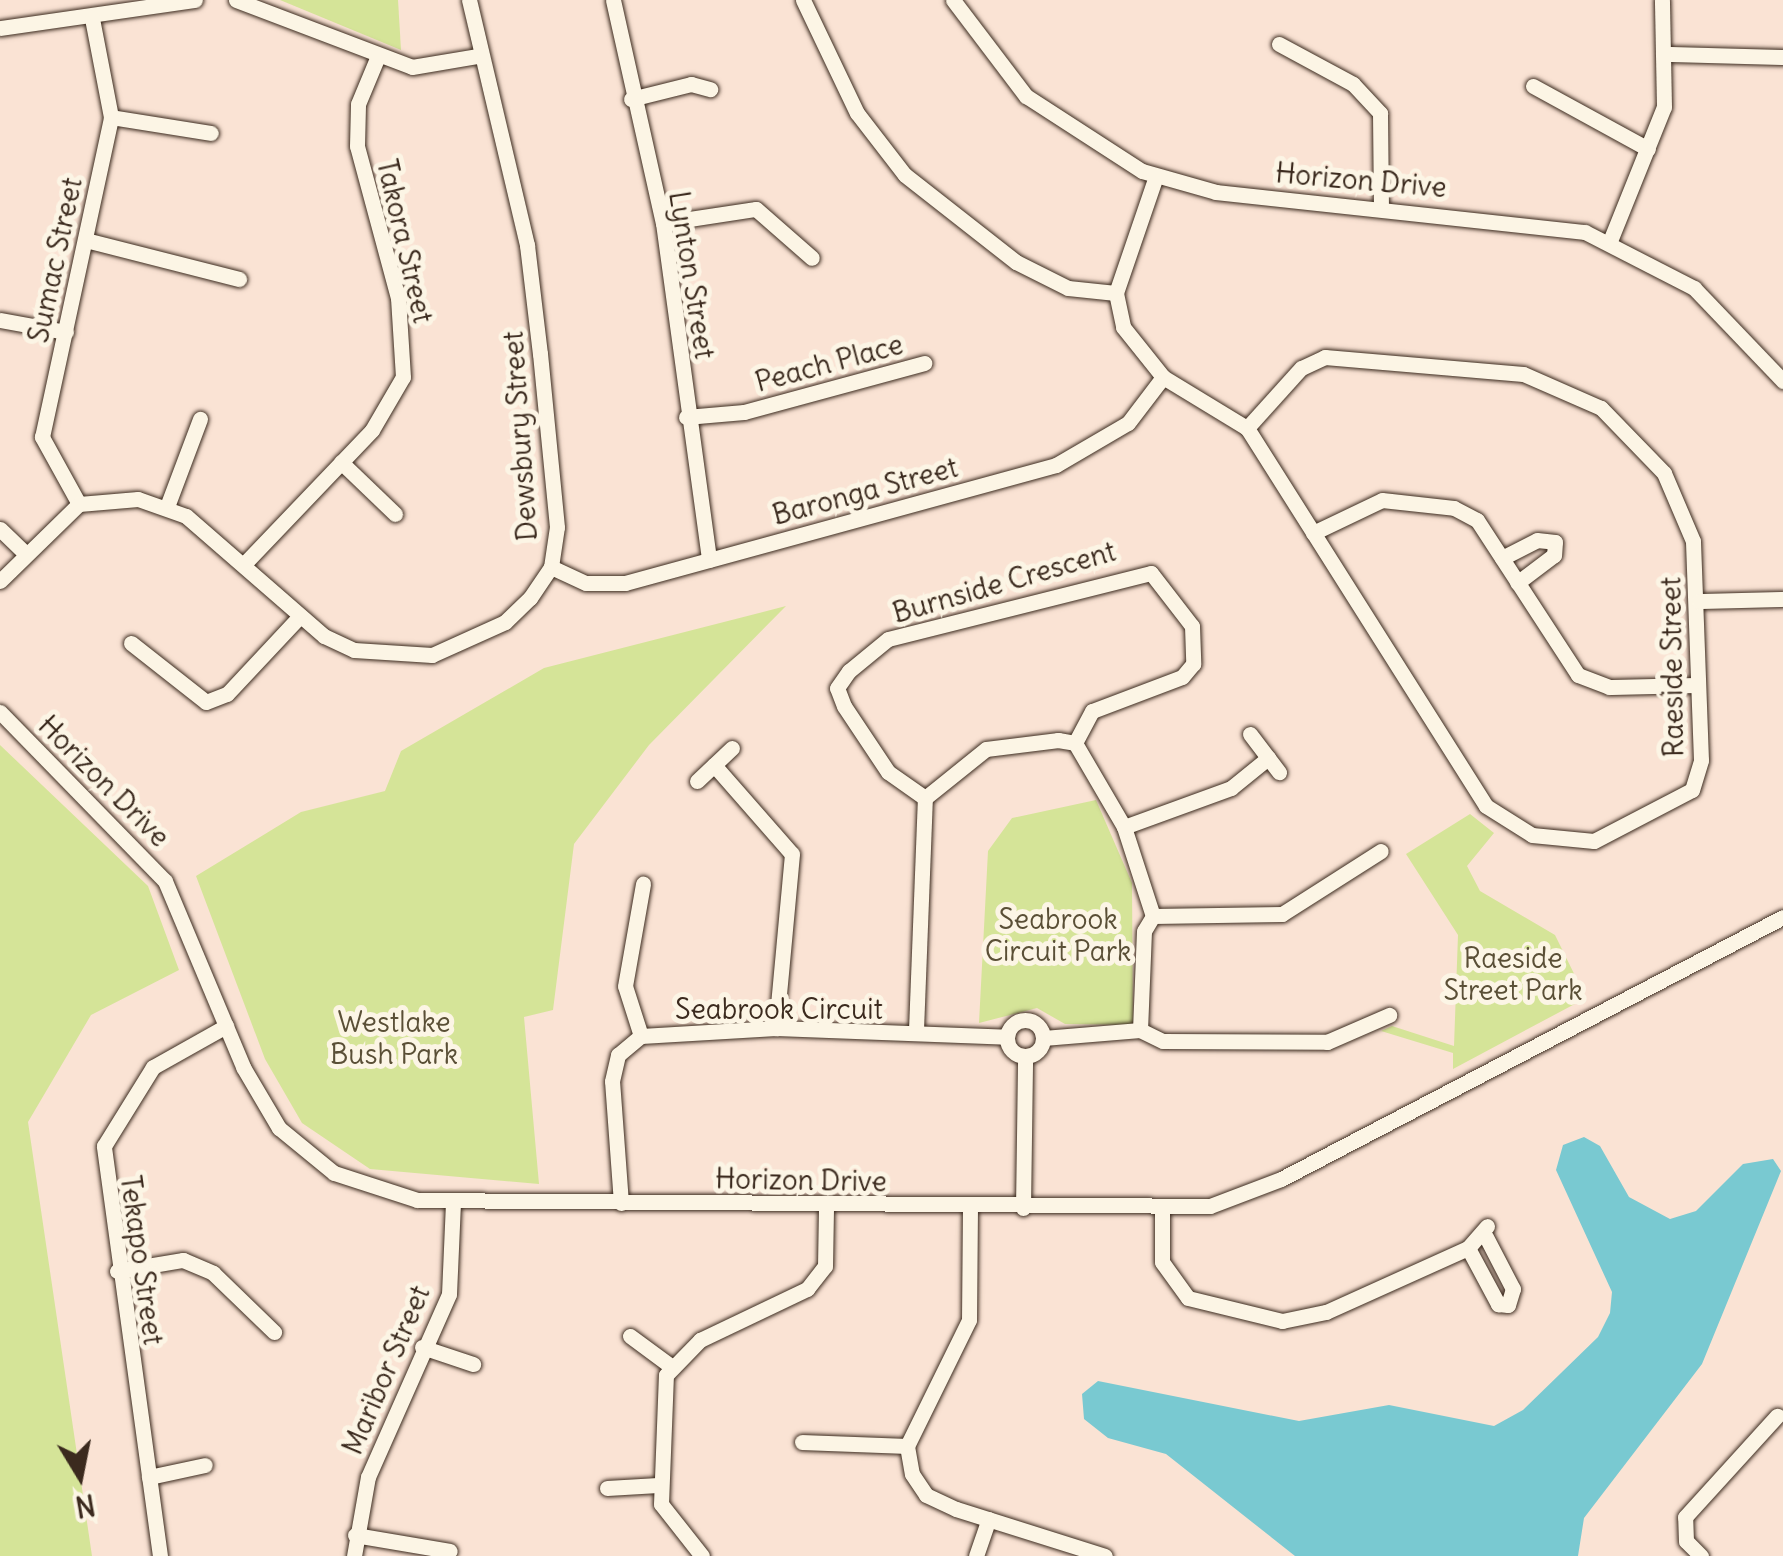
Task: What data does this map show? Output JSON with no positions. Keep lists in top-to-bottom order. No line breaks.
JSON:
{"streets":{"street":["Horizon Drive","Takora Street","Sumac Street","Lynton Street","Peach Place","Dewsbury Street","Baronga Street","Burnside Crescent","Raeside Street","Seabrook Circuit","Tekapo Street","Maribor Street"]},"crossings":[["Horizon Drive","Seabrook Circuit"],["Horizon Drive","Tekapo Street"],["Horizon Drive","Maribor Street"],["Takora Street","Dewsbury Street"],["Lynton Street","Peach Place"],["Lynton Street","Baronga Street"],["Dewsbury Street","Baronga Street"],["Baronga Street","Raeside Street"],["Burnside Crescent","Seabrook Circuit"]],"parks":["Seabrook Circuit Park","Raeside Street Park","Westlake Bush Park"],"north":"bottom"}
